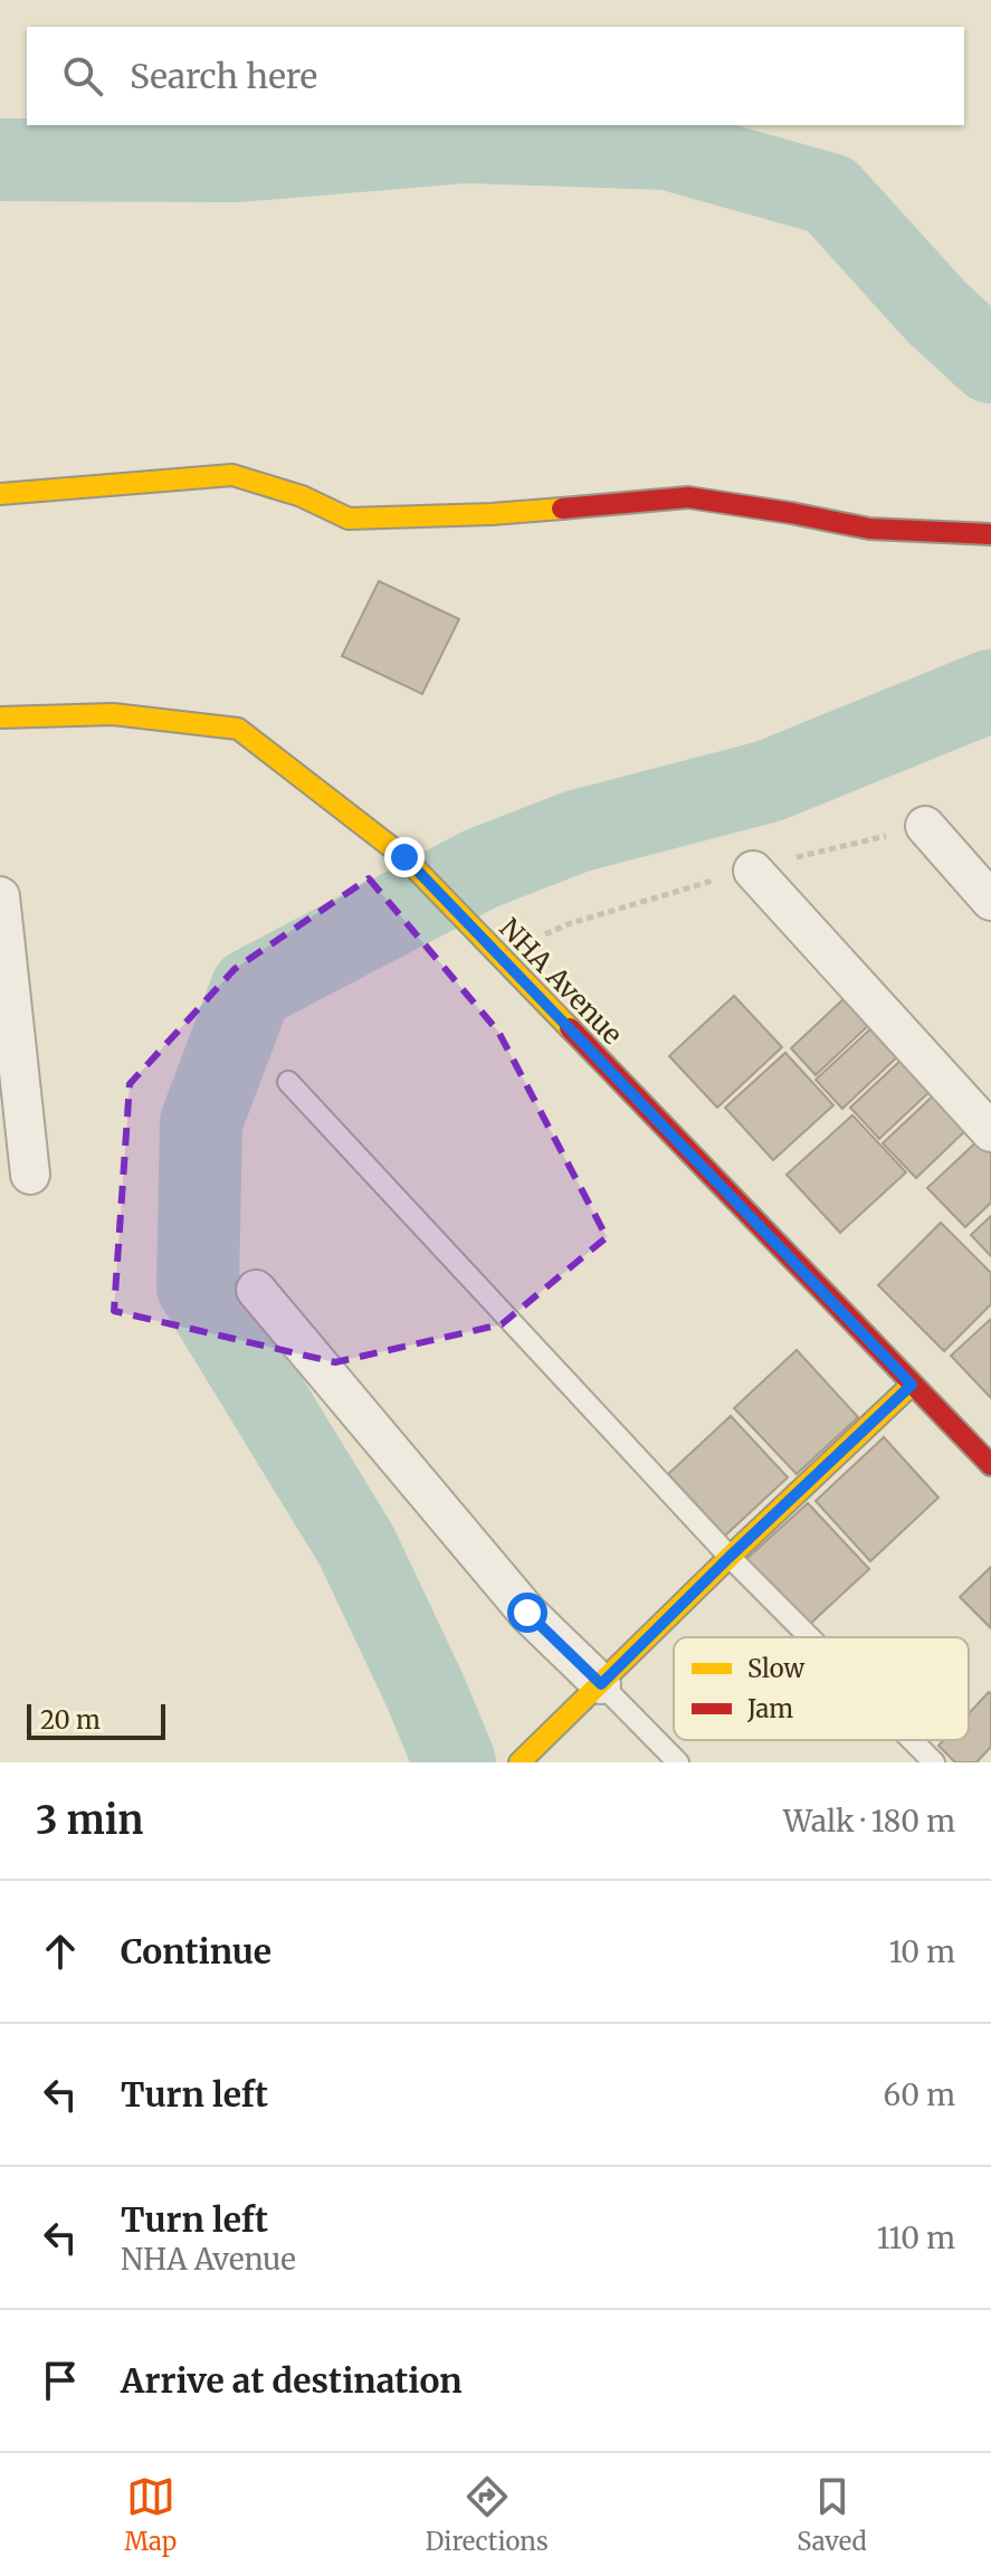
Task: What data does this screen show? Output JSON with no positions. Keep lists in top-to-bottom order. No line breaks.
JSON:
{"streets":{"street":["NHA Avenue"]},"legend":["Slow","Jam"],"scale_bar":"20 m","page":{"search":"Search here","scale":"20 m","heading":["3 min","Walk · 180 m"],"list":[["Continue","10 m"],["Turn left","60 m"],["Turn left","NHA Avenue","110 m"],"Arrive at destination"],"nav":["Map","Directions","Saved"]}}
